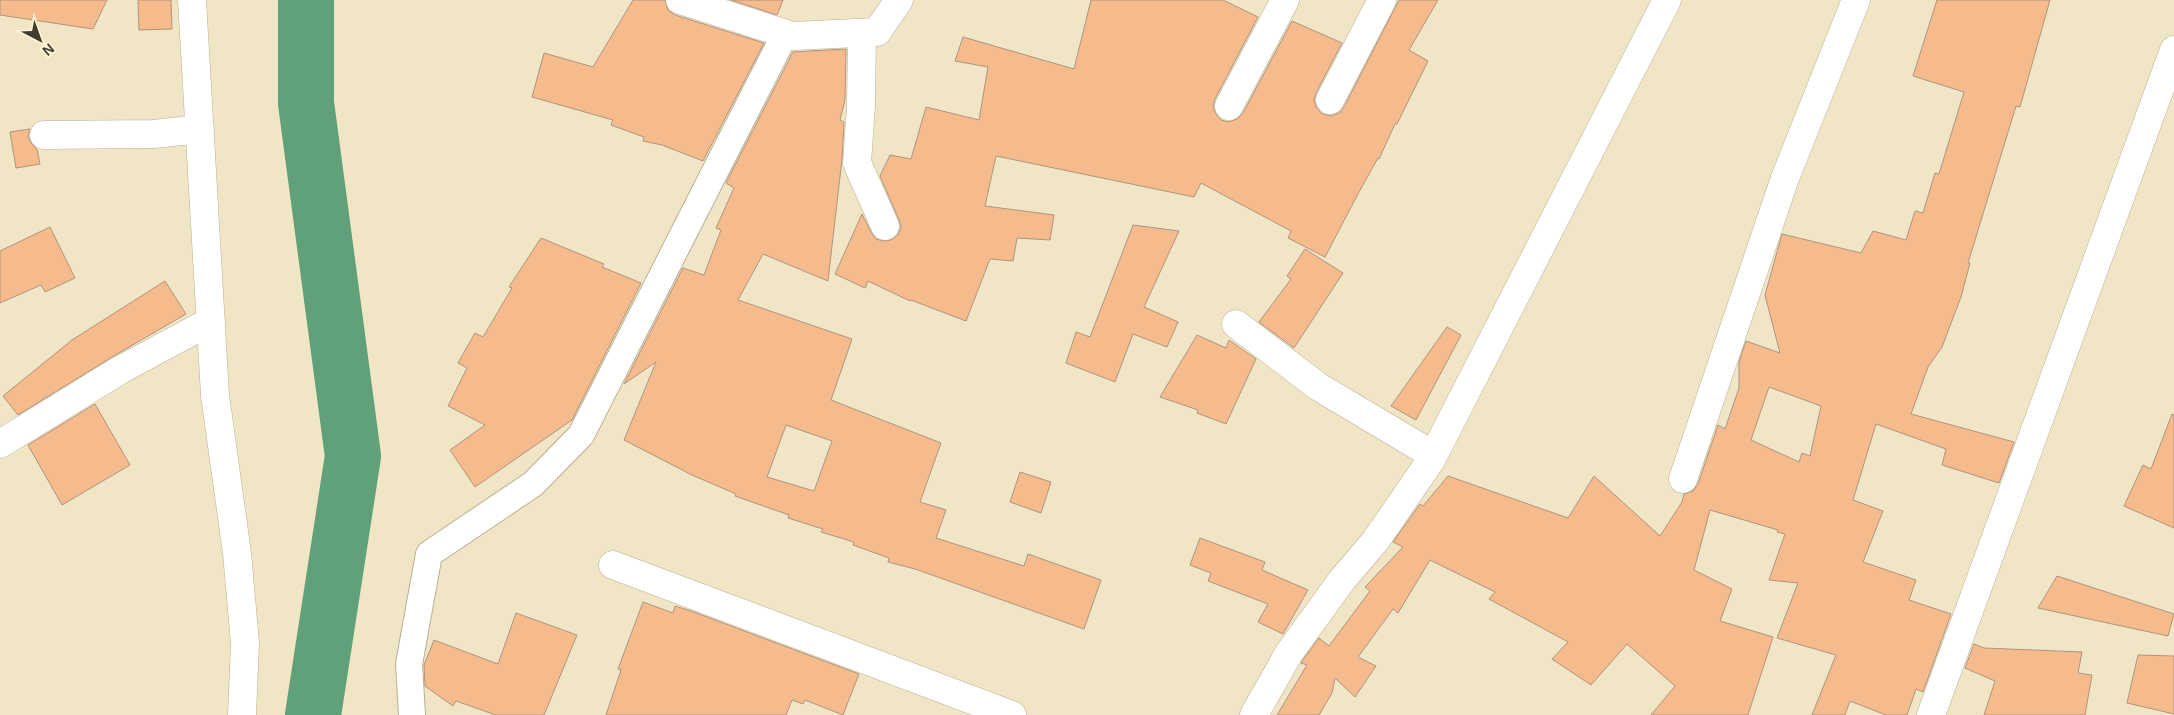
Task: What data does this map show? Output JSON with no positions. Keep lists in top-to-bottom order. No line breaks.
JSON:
{"north":"bottom right"}
